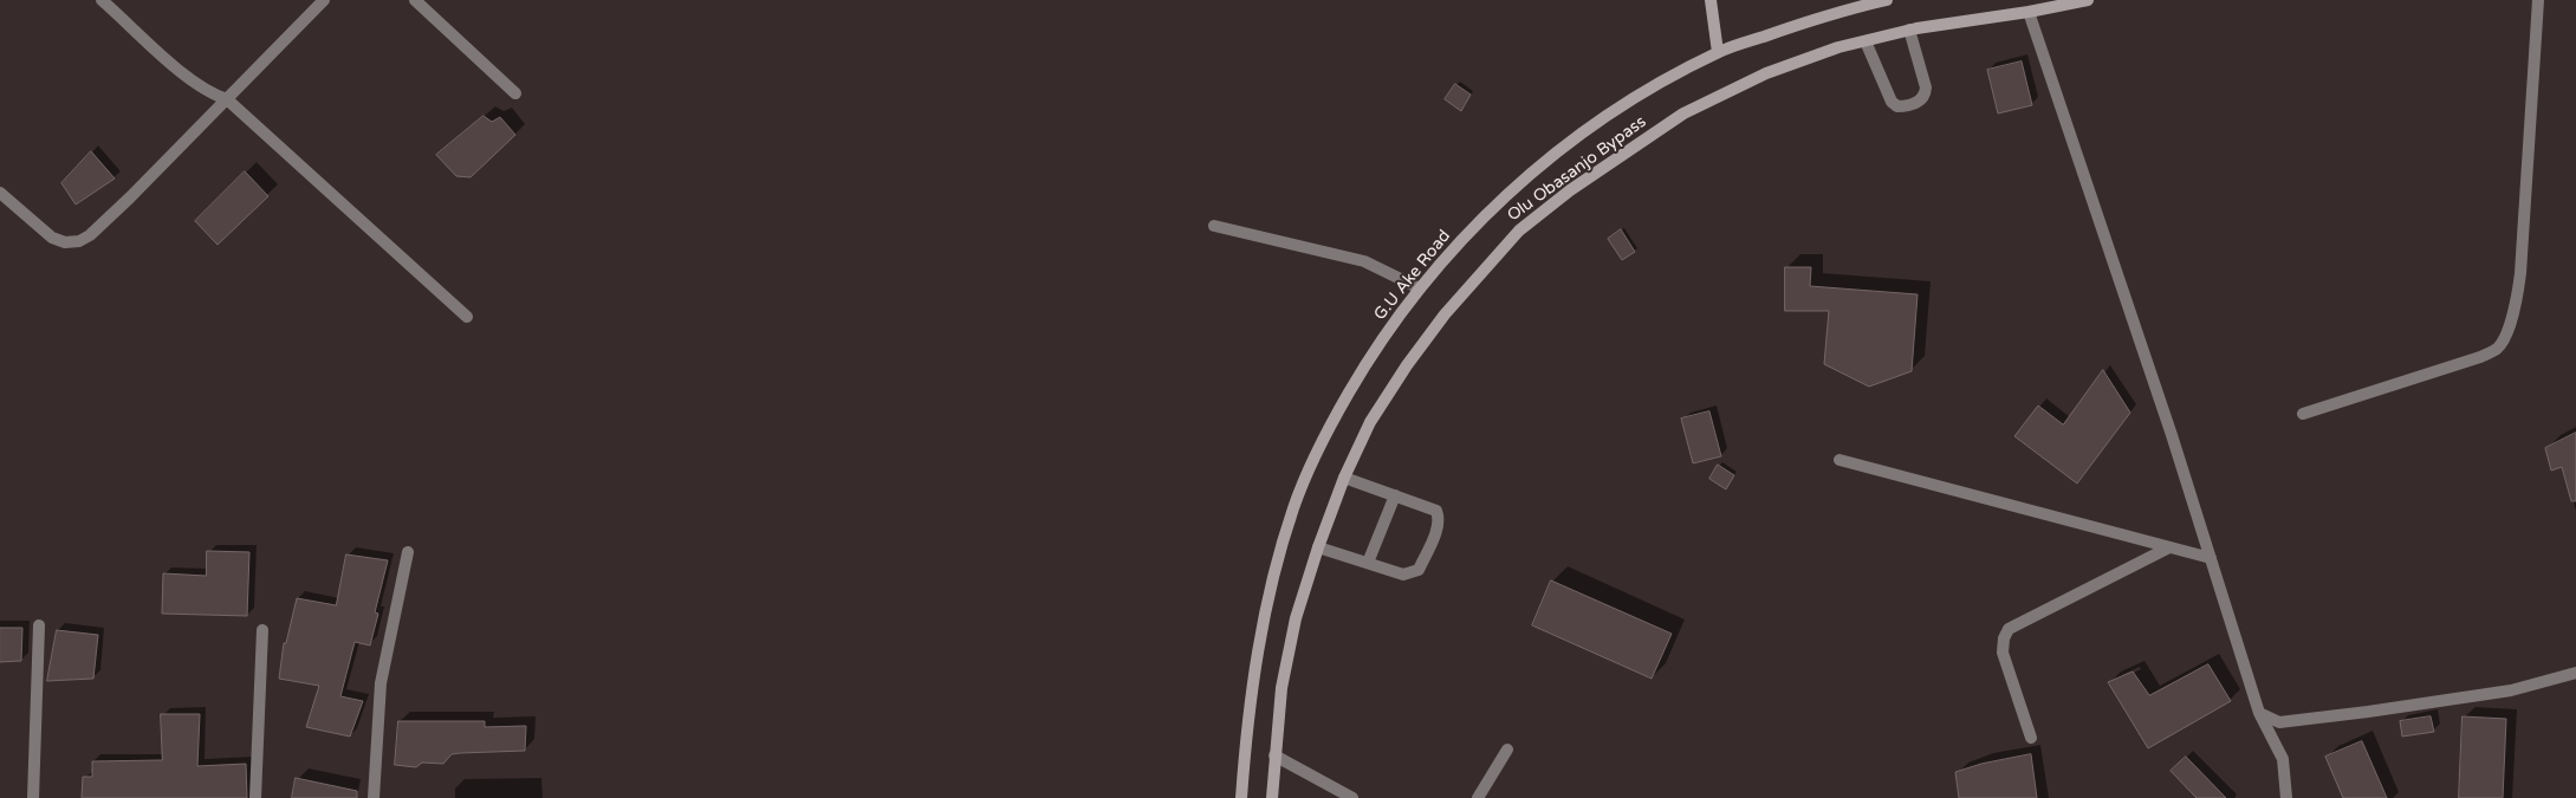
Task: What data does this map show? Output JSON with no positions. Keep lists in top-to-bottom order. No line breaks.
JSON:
{"streets":{"main road":["Olu Obasanjo Bypass","G.U Ake Road"]}}
